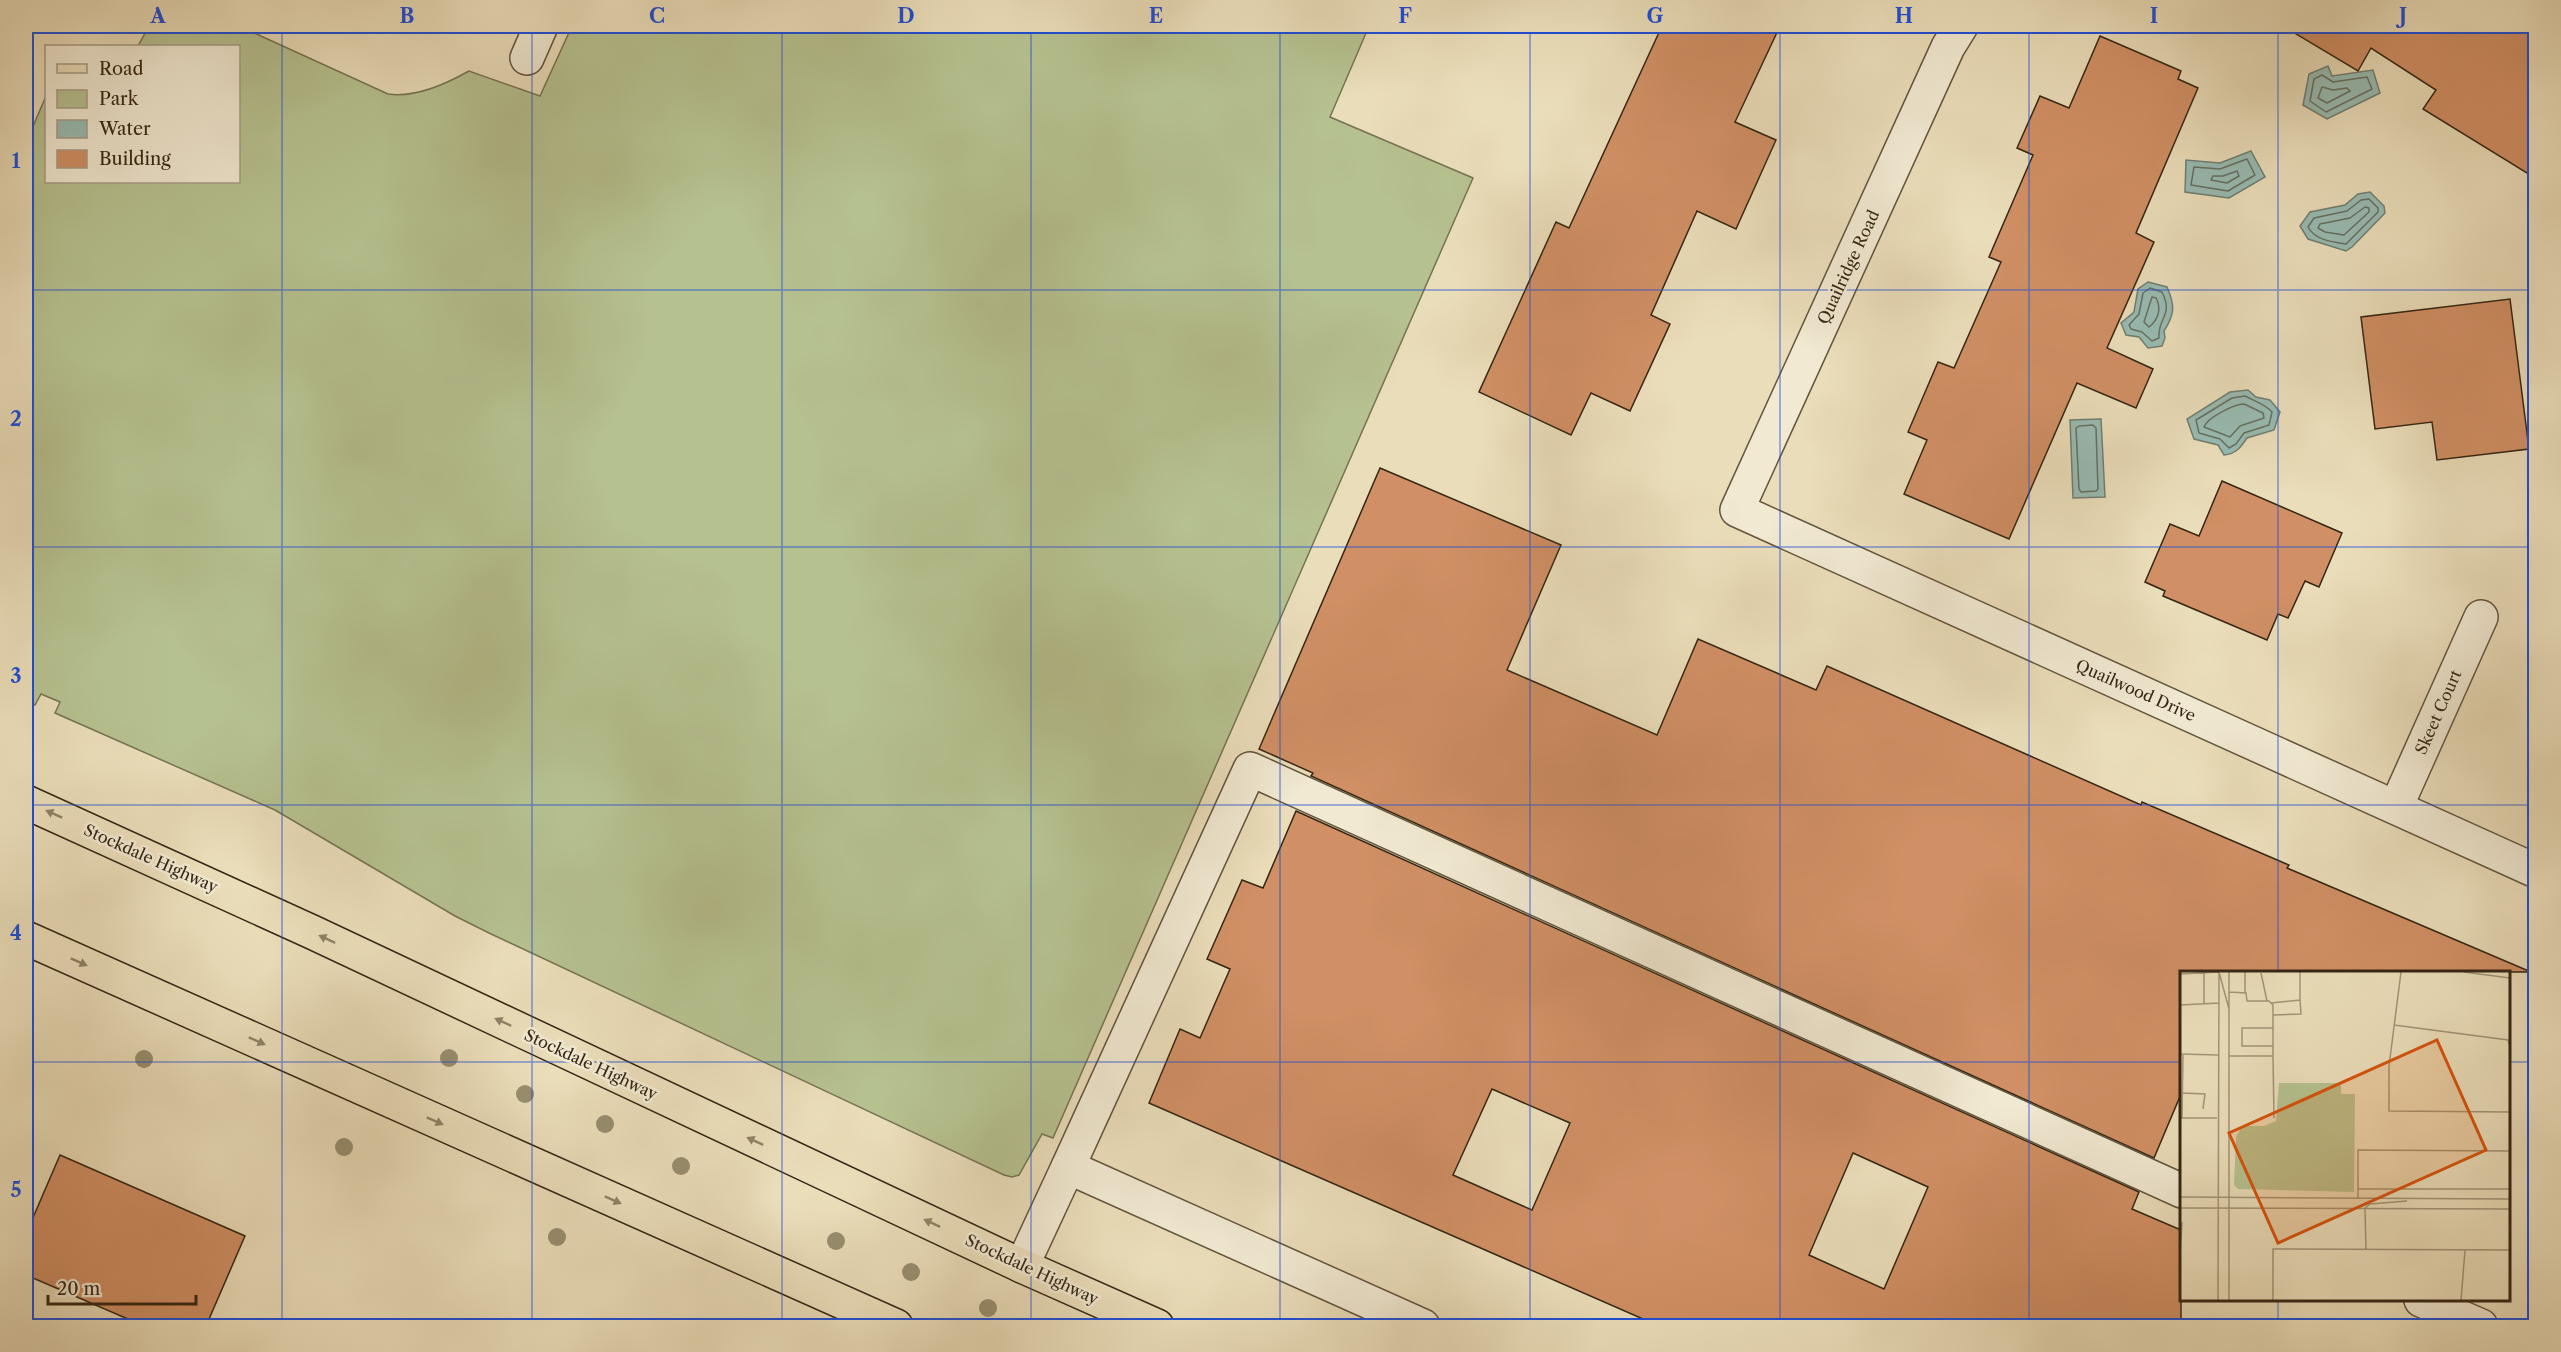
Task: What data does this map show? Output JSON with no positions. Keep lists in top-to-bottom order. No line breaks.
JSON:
{"streets":{"main road":["Stockdale Highway"],"street":["Quailridge Road","Quailwood Drive","Skeet Court"]},"crossings":[["Quailridge Road","Quailwood Drive"],["Quailwood Drive","Skeet Court"]],"legend":["Road","Park","Water","Building"],"scale_bar":"20 m","grid":{"columns":["A","B","C","D","E","F","G","H","I","J"],"rows":["1","2","3","4","5"]}}
